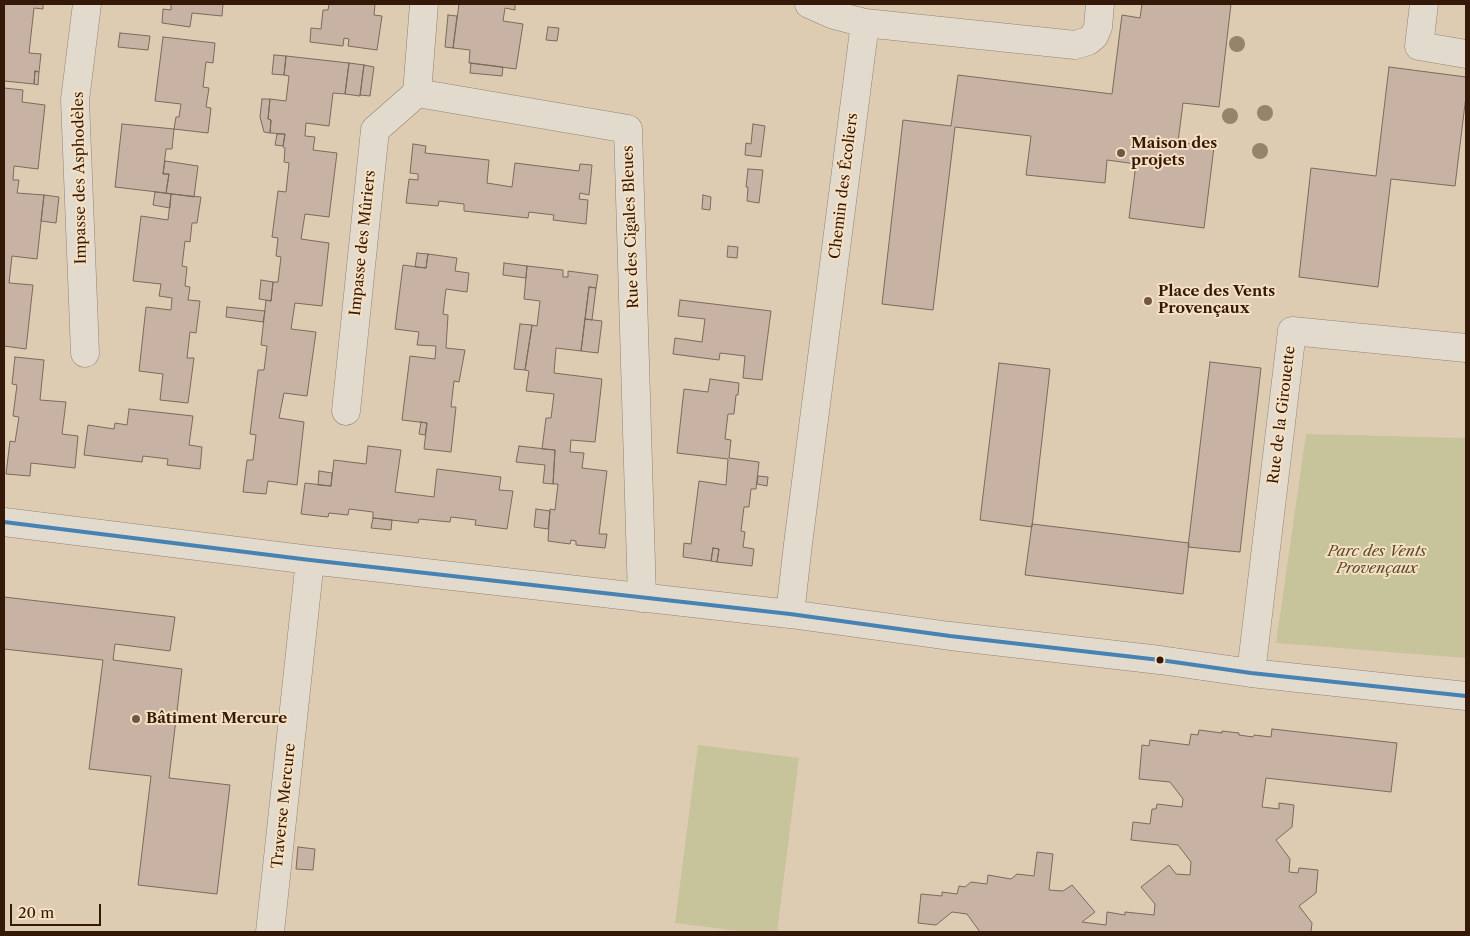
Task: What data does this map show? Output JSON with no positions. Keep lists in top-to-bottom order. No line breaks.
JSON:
{"streets":{"street":["Impasse des Asphodèles","Chemin des Écoliers","Rue des Cigales Bleues","Impasse des Mûriers","Rue de la Girouette","Traverse Mercure"]},"crossings":[["Rue des Cigales Bleues","Impasse des Mûriers"]],"parks":["Parc des Vents Provençaux"],"places":["Maison des projets","Place des Vents Provençaux","Bâtiment Mercure"],"scale_bar":"20 m"}
